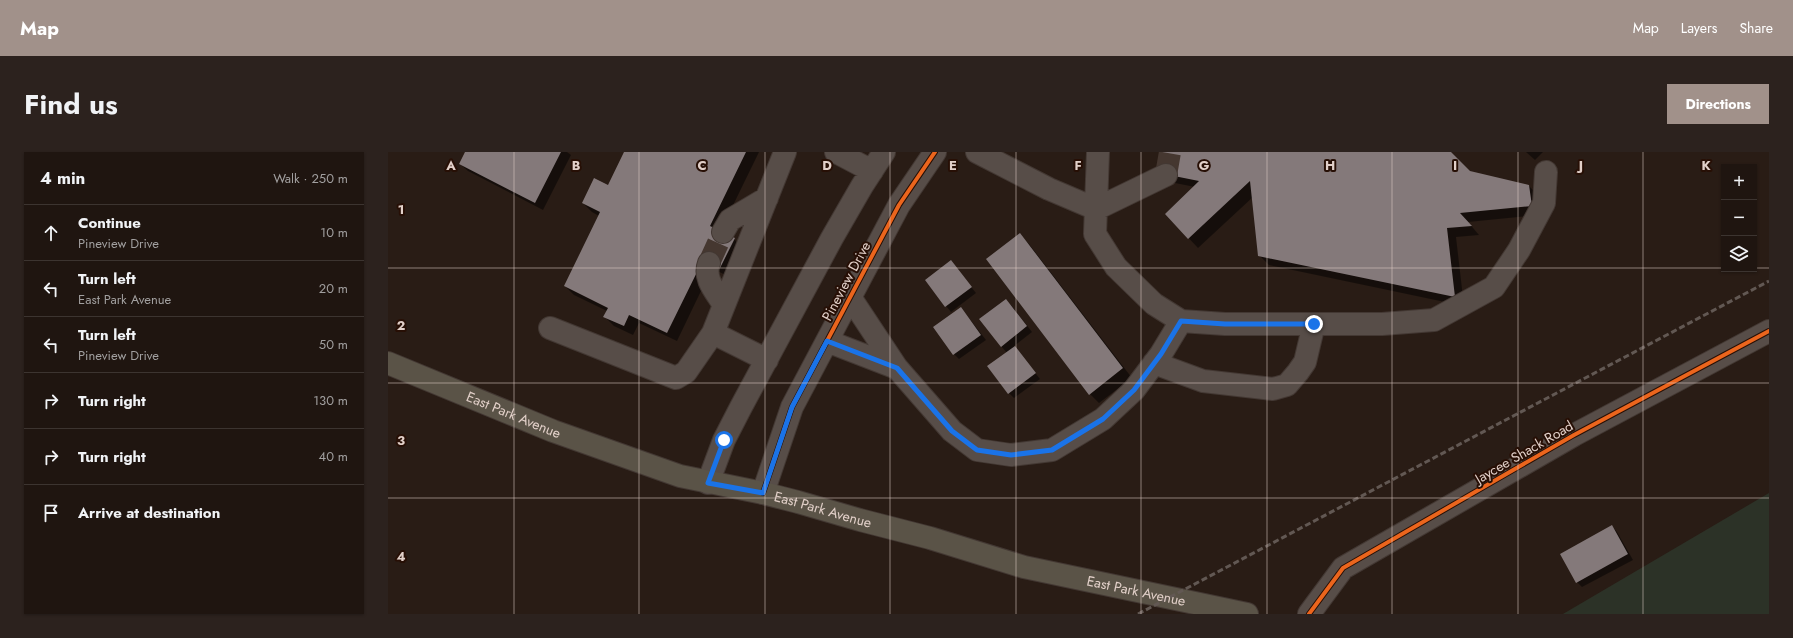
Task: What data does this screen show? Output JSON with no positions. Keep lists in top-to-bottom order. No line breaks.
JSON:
{"streets":{"main road":["East Park Avenue"],"street":["Pineview Drive","Jaycee Shack Road"]},"crossings":[["Pineview Drive","East Park Avenue"]],"page":{"header":"Map","nav":["Map","Layers","Share"],"title":"Find us","buttons":"Directions","heading":["4 min","Walk · 250 m"],"map_buttons":["+","−"],"list":[["Continue","Pineview Drive","10 m"],["Turn left","East Park Avenue","20 m"],["Turn left","Pineview Drive","50 m"],["Turn right","130 m"],["Turn right","40 m"],"Arrive at destination"]},"grid":{"columns":["A","B","C","D","E","F","G","H","I","J","K"],"rows":["1","2","3","4"]}}
